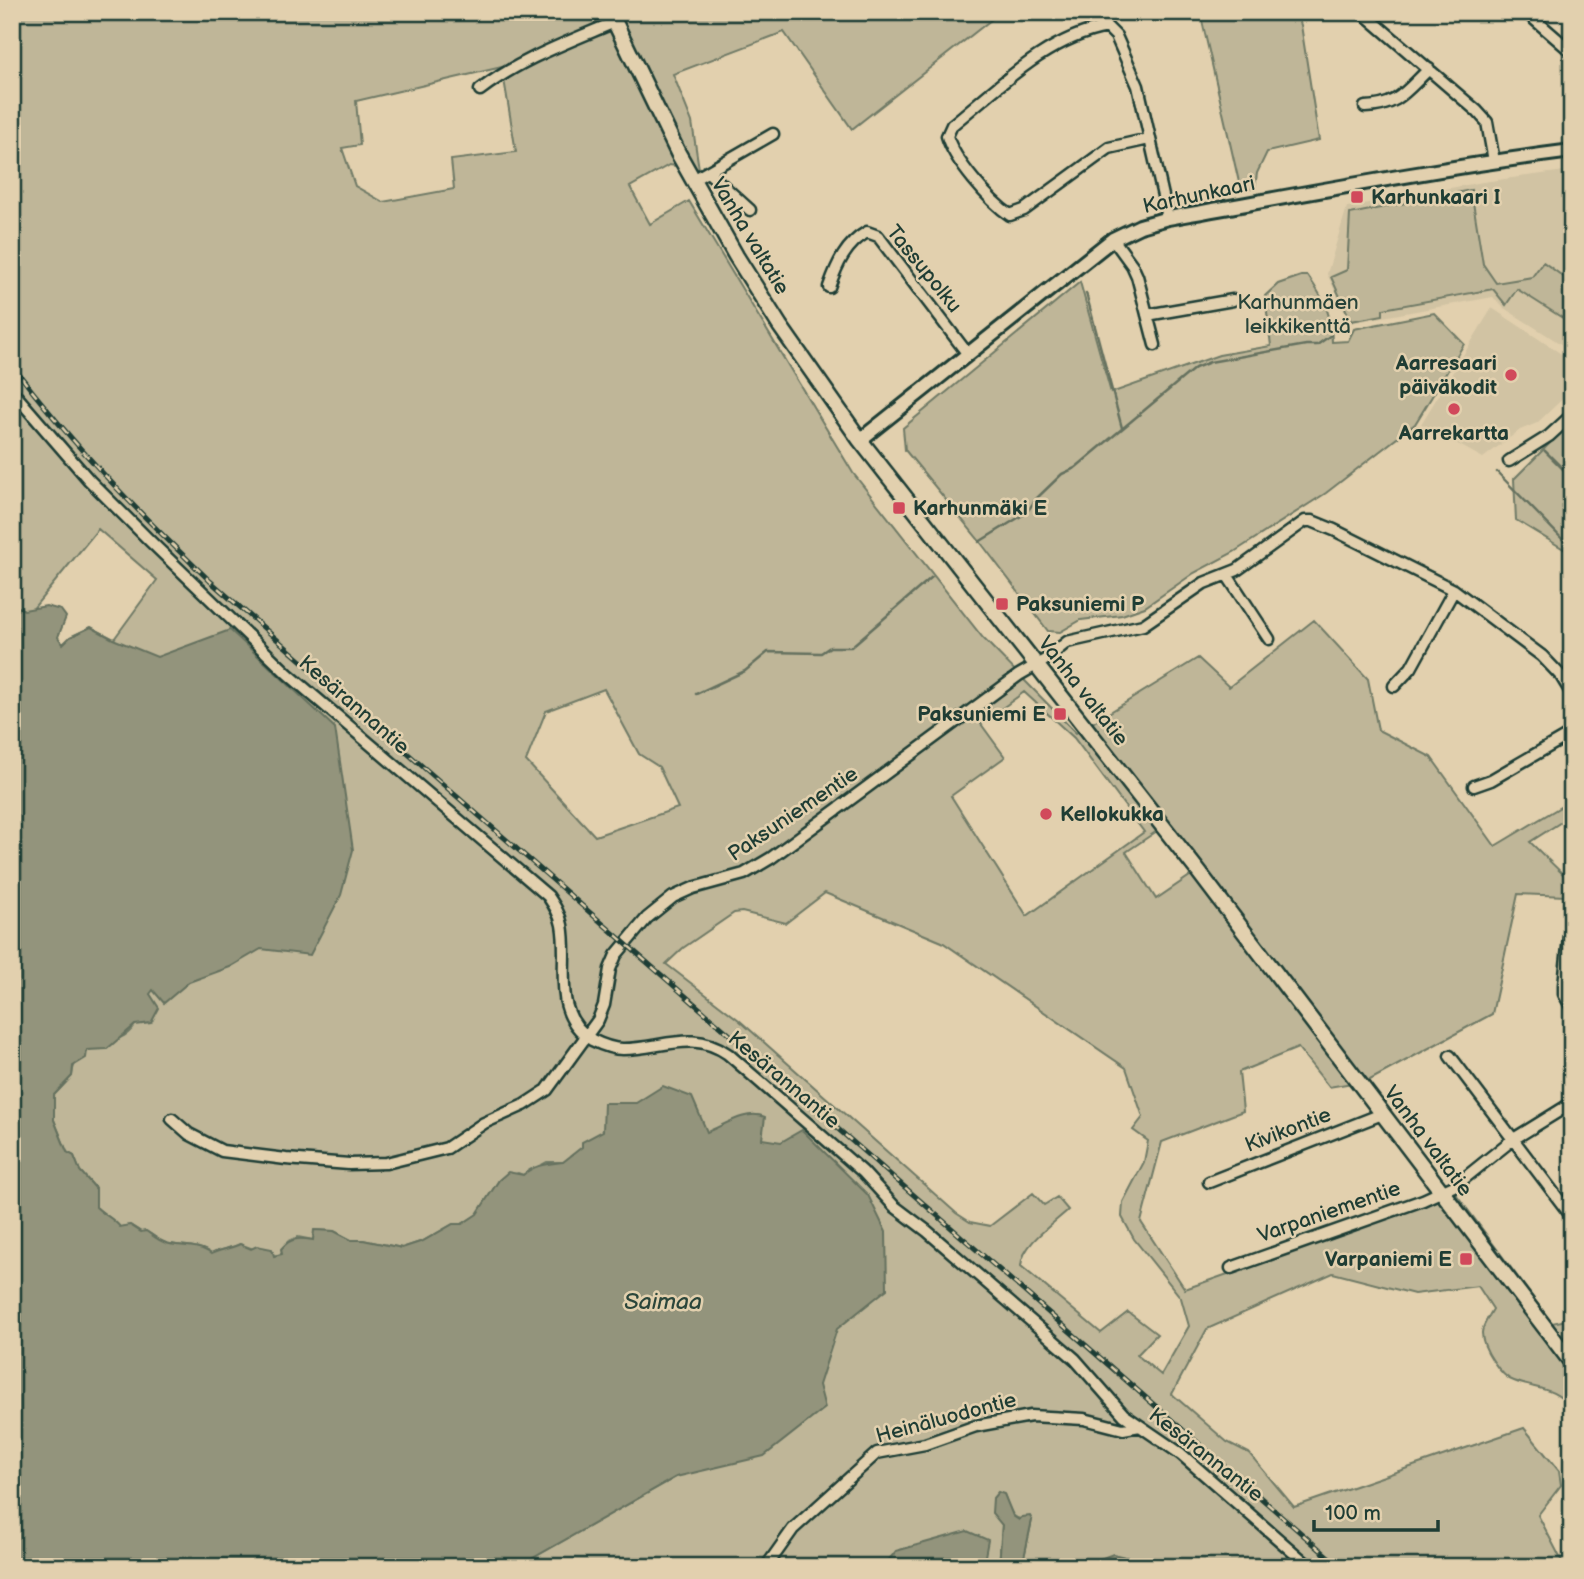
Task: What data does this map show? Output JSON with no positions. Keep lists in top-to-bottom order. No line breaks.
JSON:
{"streets":{"main road":["Vanha valtatie"],"street":["Karhunkaari","Tassupolku","Kesärannantie","Paksuniementie","Kivikontie","Varpaniementie","Heinäluodontie"]},"crossings":[["Karhunkaari","Vanha valtatie"],["Karhunkaari","Tassupolku"],["Vanha valtatie","Paksuniementie"],["Vanha valtatie","Kivikontie"],["Vanha valtatie","Varpaniementie"],["Kesärannantie","Paksuniementie"],["Kesärannantie","Heinäluodontie"]],"water":["Saimaa"],"parks":["Karhunmäen leikkikenttä"],"places":{"transit":["Karhunkaari I","Karhunmäki E","Paksuniemi P","Paksuniemi E","Varpaniemi E"],"other":["Aarresaari päiväkodit","Aarrekartta","Kellokukka"]},"scale_bar":"100 m"}
